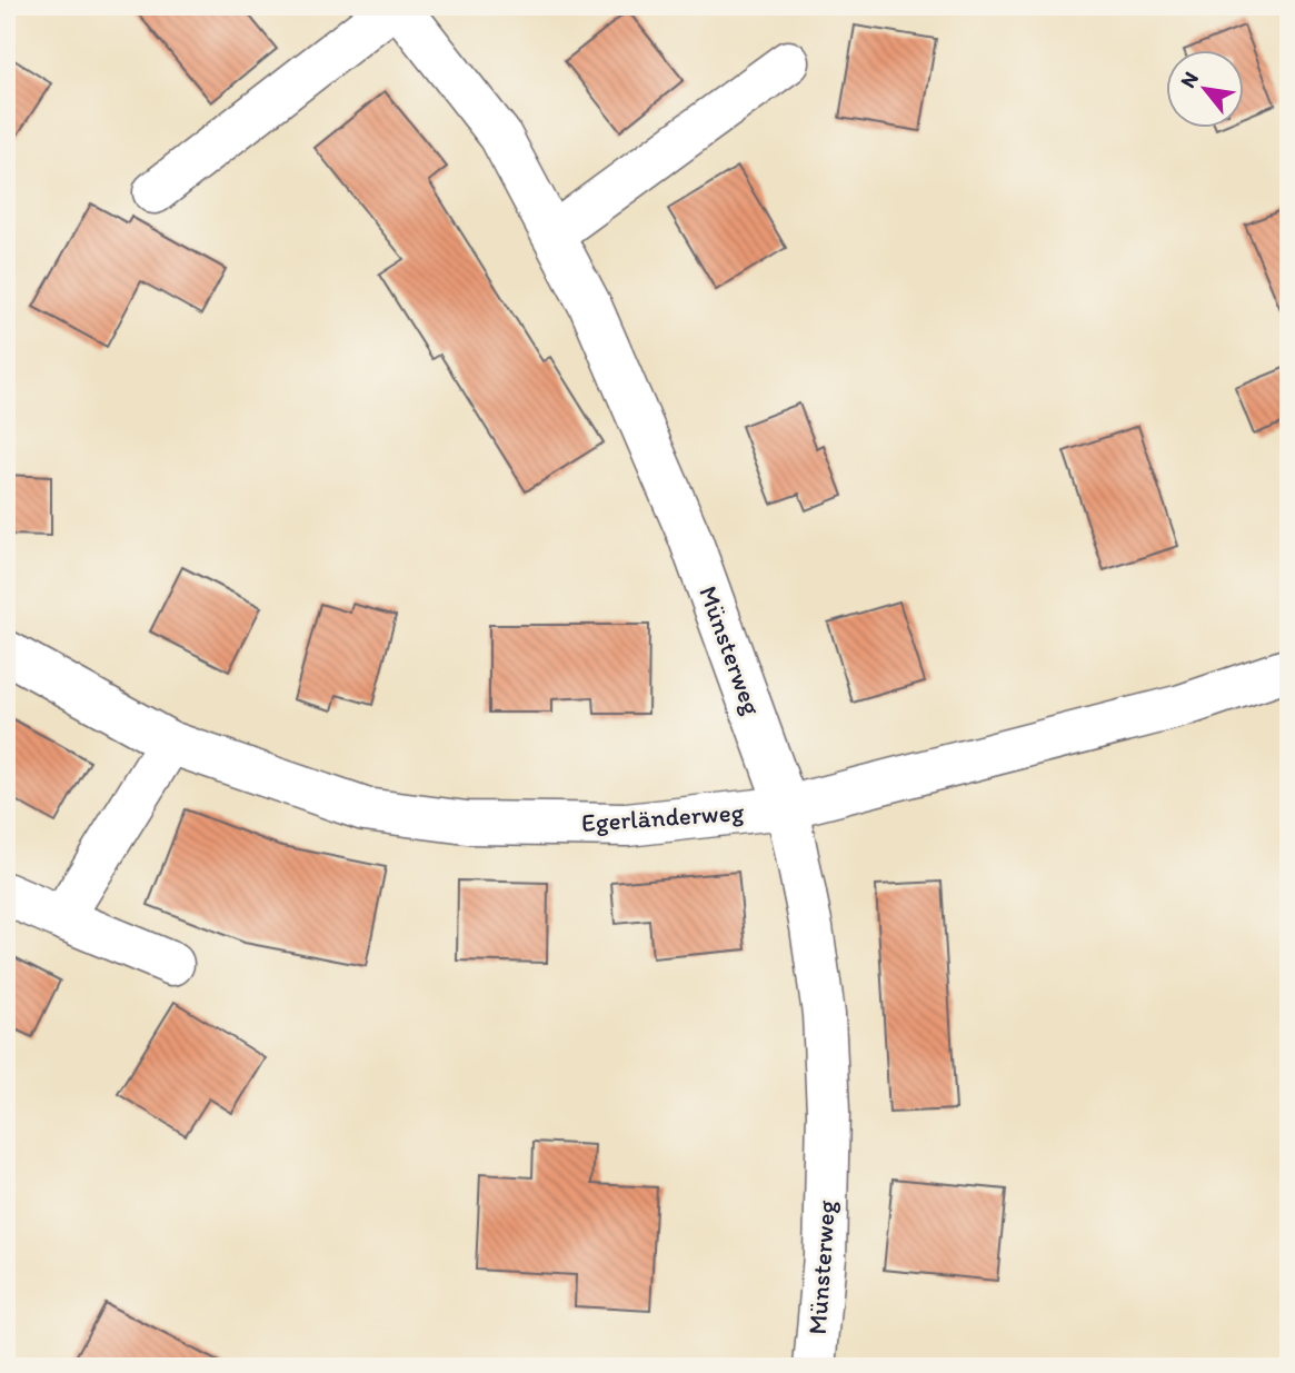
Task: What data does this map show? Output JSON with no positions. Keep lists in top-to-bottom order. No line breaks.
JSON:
{"streets":{"street":["Münsterweg","Egerländerweg"]},"crossings":[["Münsterweg","Egerländerweg"]],"north":"top left"}
